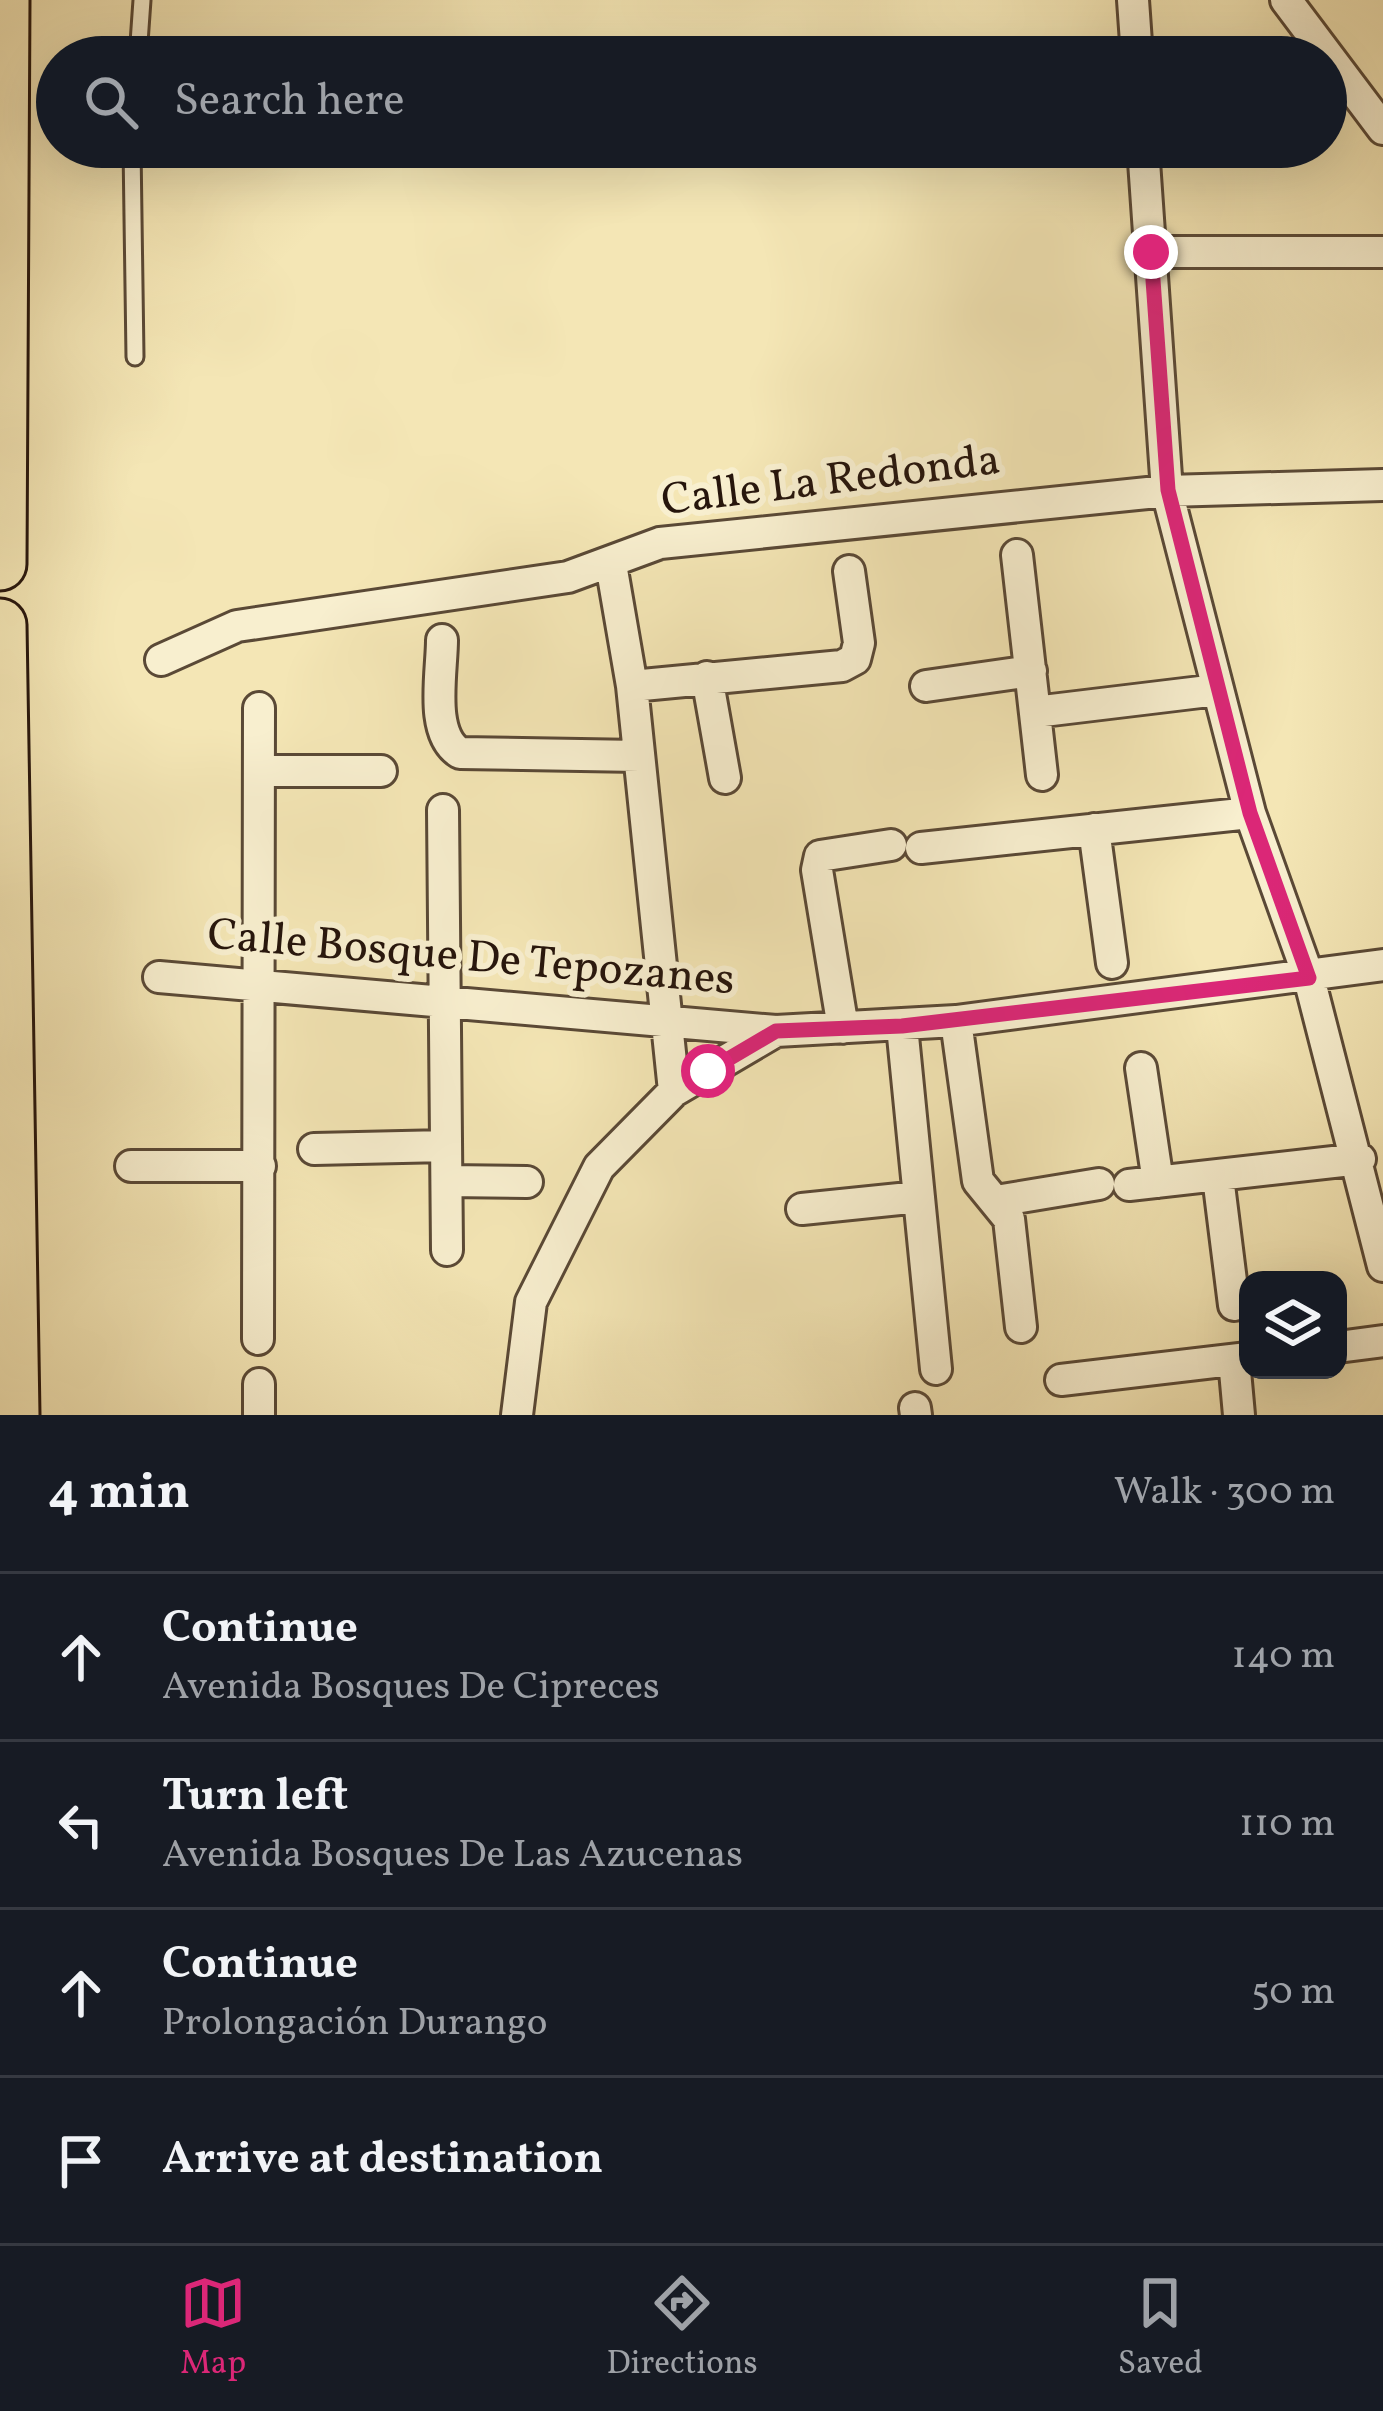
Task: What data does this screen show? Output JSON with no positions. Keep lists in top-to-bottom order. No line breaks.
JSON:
{"streets":{"street":["Calle La Redonda","Calle Bosque De Tepozanes"]},"page":{"search":"Search here","heading":["4 min","Walk · 300 m"],"list":[["Continue","Avenida Bosques De Cipreces","140 m"],["Turn left","Avenida Bosques De Las Azucenas","110 m"],["Continue","Prolongación Durango","50 m"],"Arrive at destination"],"nav":["Map","Directions","Saved"]}}
